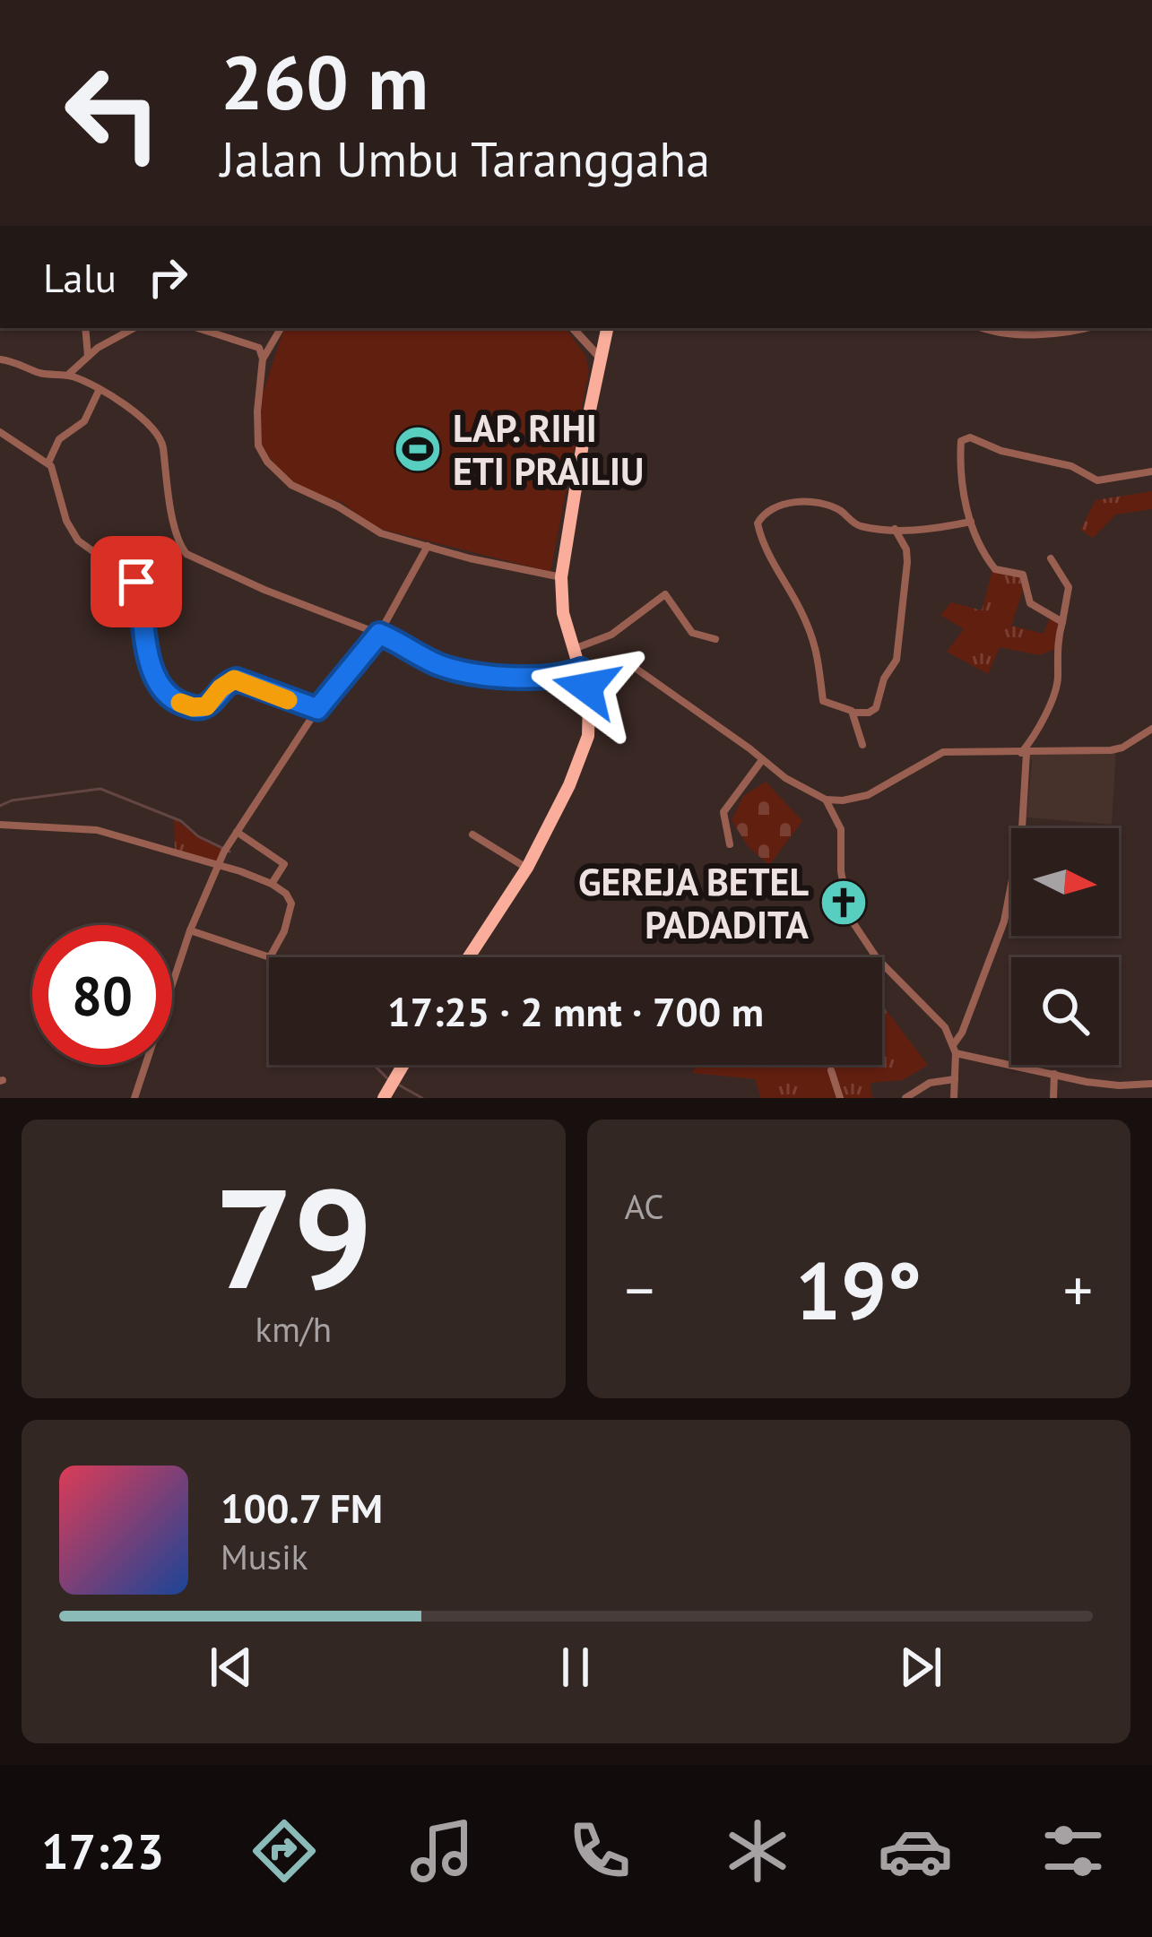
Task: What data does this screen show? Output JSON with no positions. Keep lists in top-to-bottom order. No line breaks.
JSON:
{"places":{"sports":["LAP. RIHI ETI PRAILIU"],"church":["GEREJA BETEL PADADITA"]},"north":"right","page":{"turn":["260 m","Jalan Umbu Taranggaha"],"then":"Lalu","limit":"80","trip":"17:25 · 2 mnt · 700 m","tile":[["79","km/h"],"AC"],"heat":["−","19°","+"],"song":["100.7 FM","Musik"],"tabs":"17:23"}}
